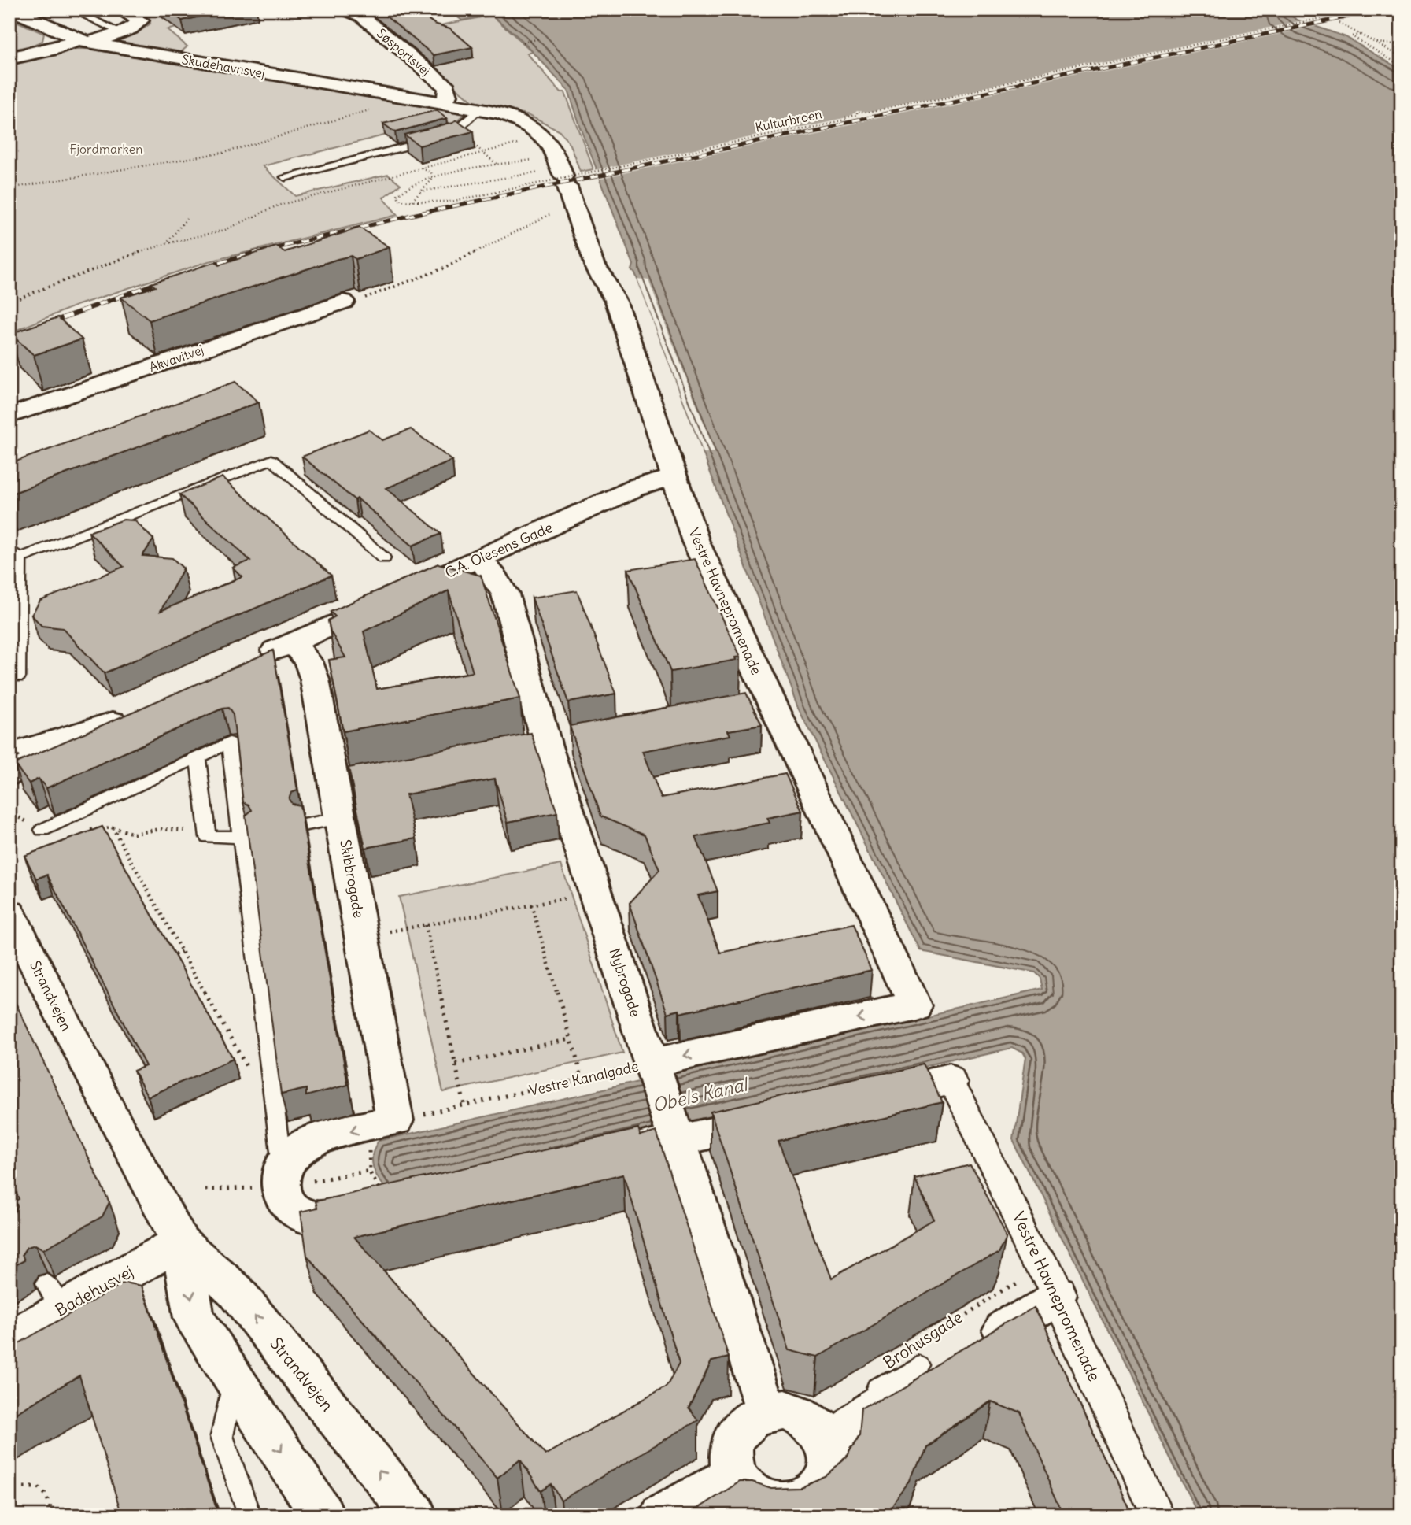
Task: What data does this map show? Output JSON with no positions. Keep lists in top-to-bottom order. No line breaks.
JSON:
{"streets":{"street":["Søsportsvej","Skudehavnsvej","Akvavitvej","C.A. Olesens Gade","Vestre Havnepromenade","Skibbrogade","Nybrogade","Strandvejen","Vestre Kanalgade","Badehusvej"],"path":["Kulturbroen","Brohusgade"]},"crossings":[["Søsportsvej","Skudehavnsvej"],["Søsportsvej","Vestre Havnepromenade"],["Skudehavnsvej","Vestre Havnepromenade"],["C.A. Olesens Gade","Vestre Havnepromenade"],["C.A. Olesens Gade","Skibbrogade"],["C.A. Olesens Gade","Nybrogade"],["Vestre Havnepromenade","Vestre Kanalgade"],["Vestre Havnepromenade","Brohusgade"],["Skibbrogade","Vestre Kanalgade"],["Nybrogade","Vestre Kanalgade"],["Strandvejen","Badehusvej"]],"water":["Obels Kanal"],"parks":["Fjordmarken"]}
